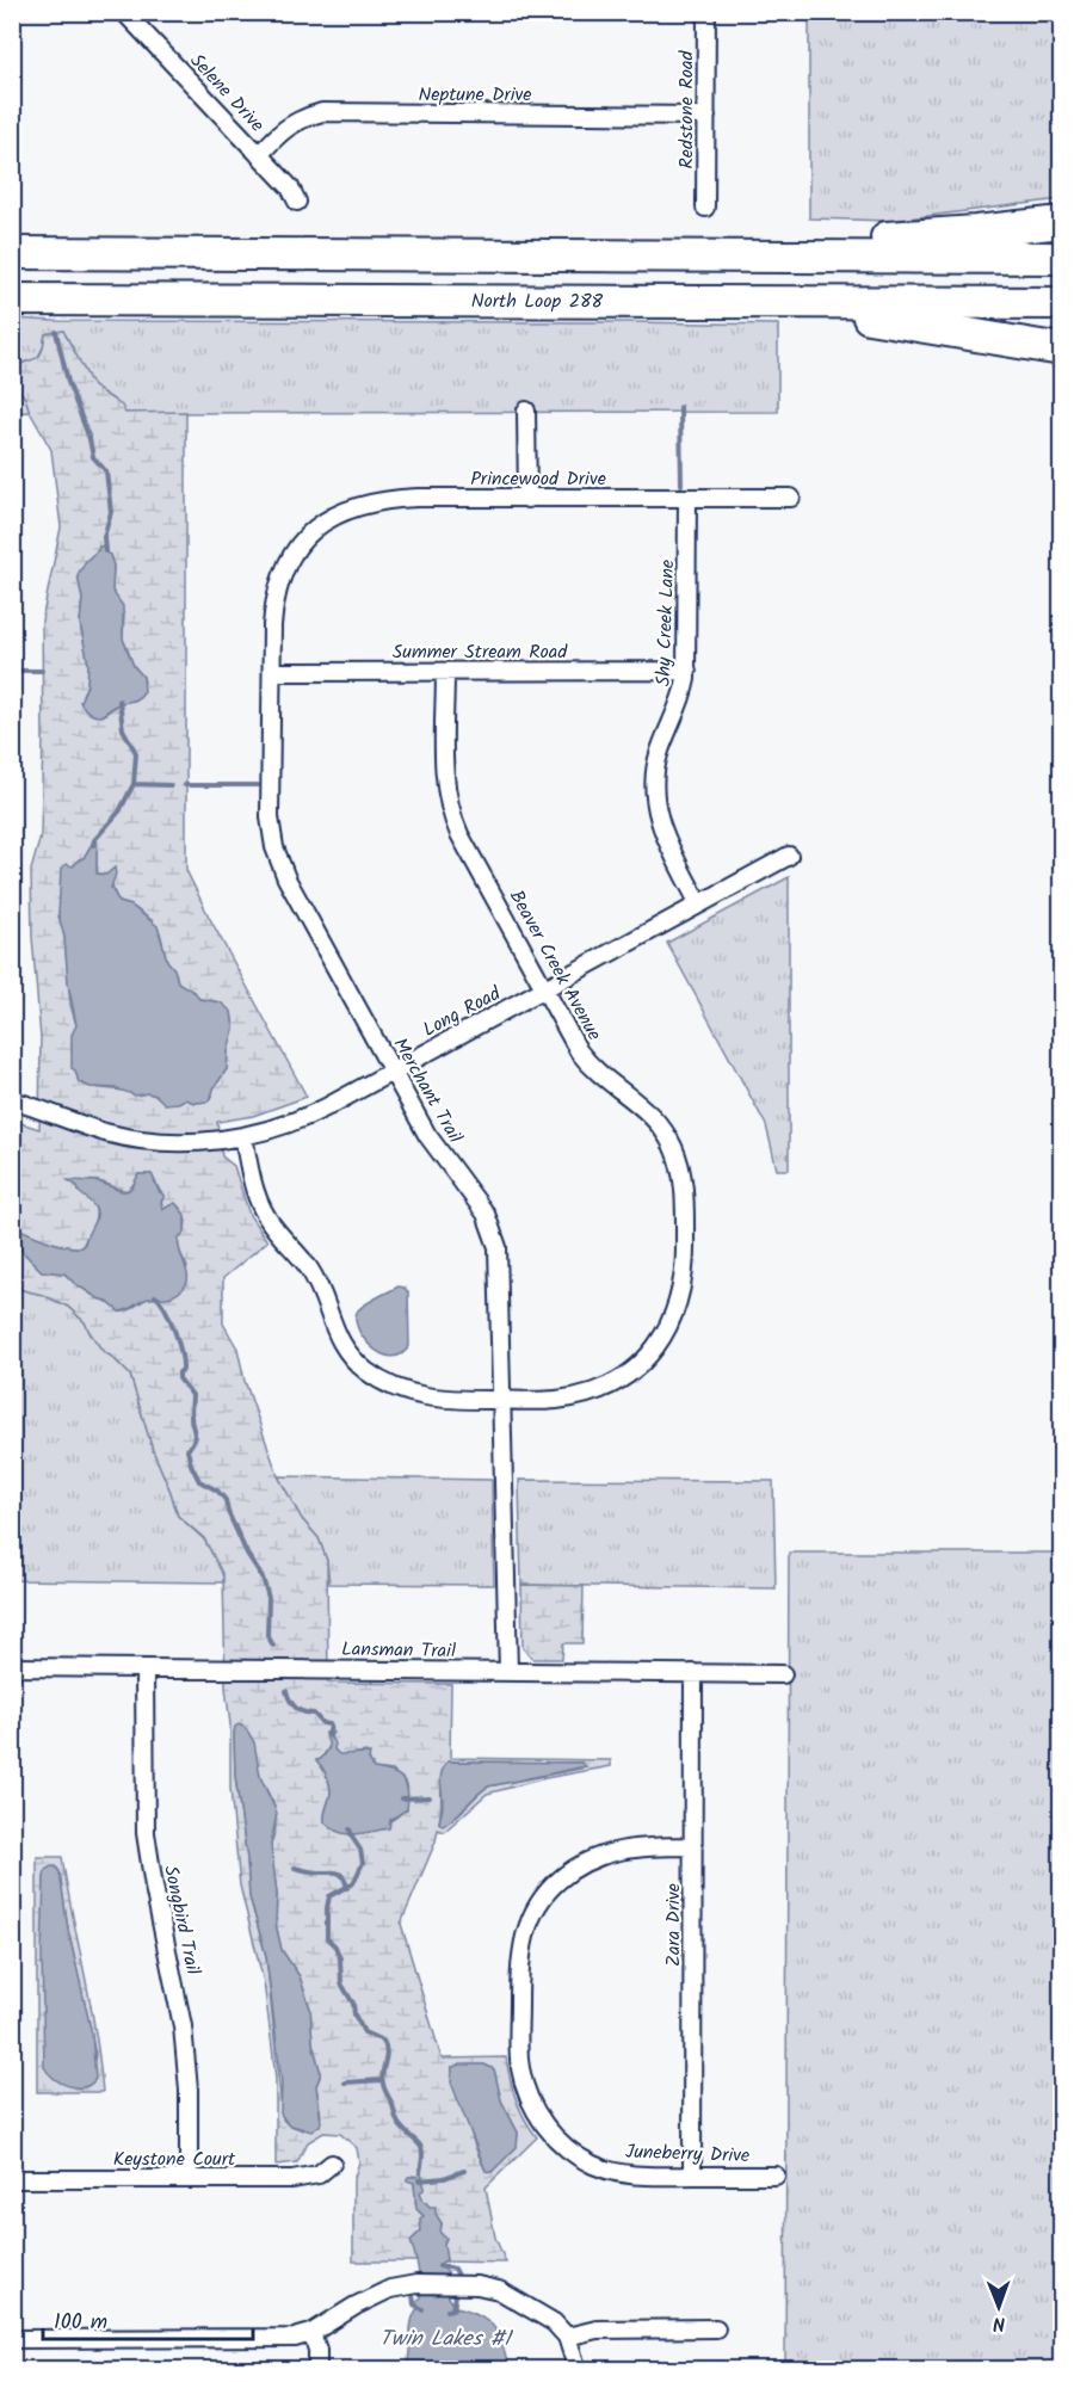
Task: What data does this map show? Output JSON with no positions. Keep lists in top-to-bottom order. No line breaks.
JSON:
{"streets":{"highway":["North Loop 288"],"street":["Selene Drive","Neptune Drive","Redstone Road","Princewood Drive","Shy Creek Lane","Summer Stream Road","Beaver Creek Avenue","Long Road","Merchant Trail","Lansman Trail","Songbird Trail","Zara Drive","Juneberry Drive","Keystone Court"]},"crossings":[["Selene Drive","Neptune Drive"],["Neptune Drive","Redstone Road"],["Princewood Drive","Shy Creek Lane"],["Princewood Drive","Merchant Trail"],["Shy Creek Lane","Summer Stream Road"],["Shy Creek Lane","Long Road"],["Summer Stream Road","Beaver Creek Avenue"],["Summer Stream Road","Merchant Trail"],["Beaver Creek Avenue","Long Road"],["Beaver Creek Avenue","Merchant Trail"],["Long Road","Merchant Trail"],["Merchant Trail","Lansman Trail"],["Lansman Trail","Songbird Trail"],["Lansman Trail","Zara Drive"],["Songbird Trail","Keystone Court"],["Zara Drive","Juneberry Drive"]],"water":["Twin Lakes #1"],"scale_bar":"100 m","north":"bottom"}
